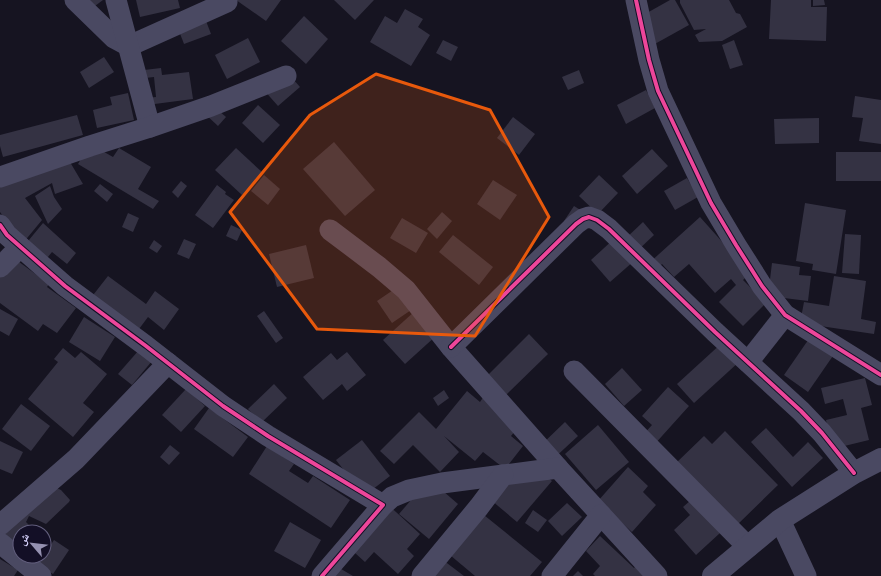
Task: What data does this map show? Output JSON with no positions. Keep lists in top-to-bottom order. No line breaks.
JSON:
{"north":"top left"}
